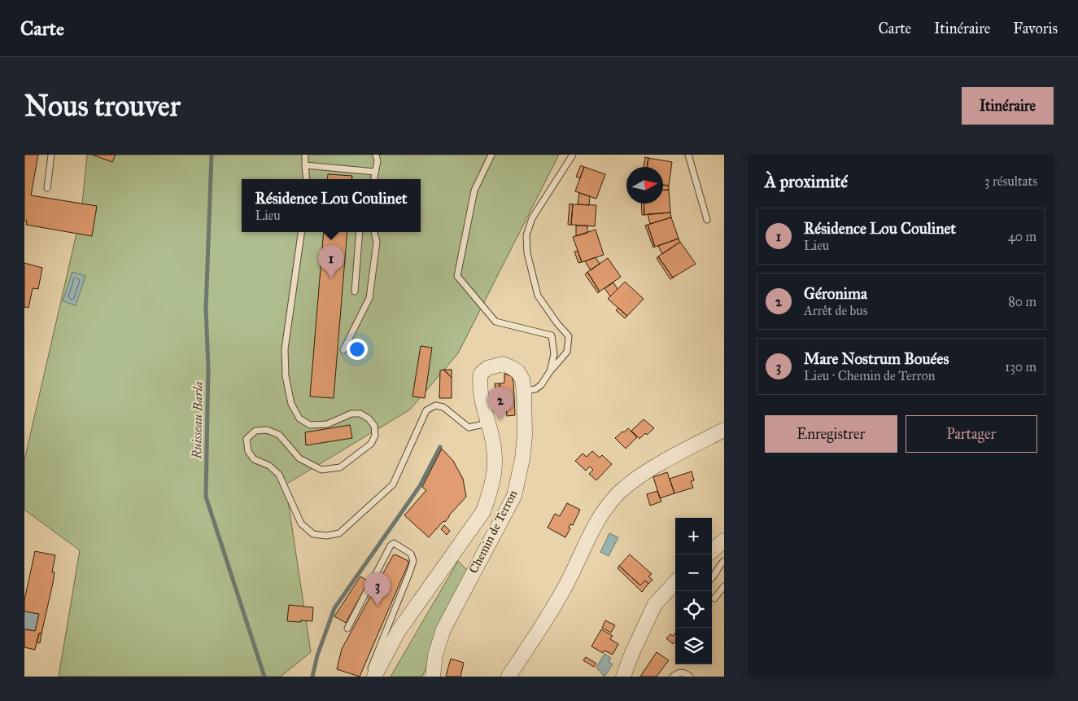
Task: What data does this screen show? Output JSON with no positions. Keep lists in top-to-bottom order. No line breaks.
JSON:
{"streets":{"street":["Chemin de Terron"]},"water":["Ruisseau Barla"],"north":"right","page":{"header":"Carte","nav":["Carte","Itinéraire","Favoris"],"buttons":["Itinéraire",["Enregistrer","Partager"]],"title":"Nous trouver","heading":["À proximité","3 résultats"],"popup":["Résidence Lou Coulinet","Lieu"],"list":[{"mark":"1","name":"Résidence Lou Coulinet","note":"Lieu","value":"40 m"},{"mark":"2","name":"Géronima","note":"Arrêt de bus","value":"80 m"},{"mark":"3","name":"Mare Nostrum Bouées","note":"Lieu · Chemin de Terron","value":"130 m"}],"pins":["1","2","3"],"map_buttons":["+","−"]}}
